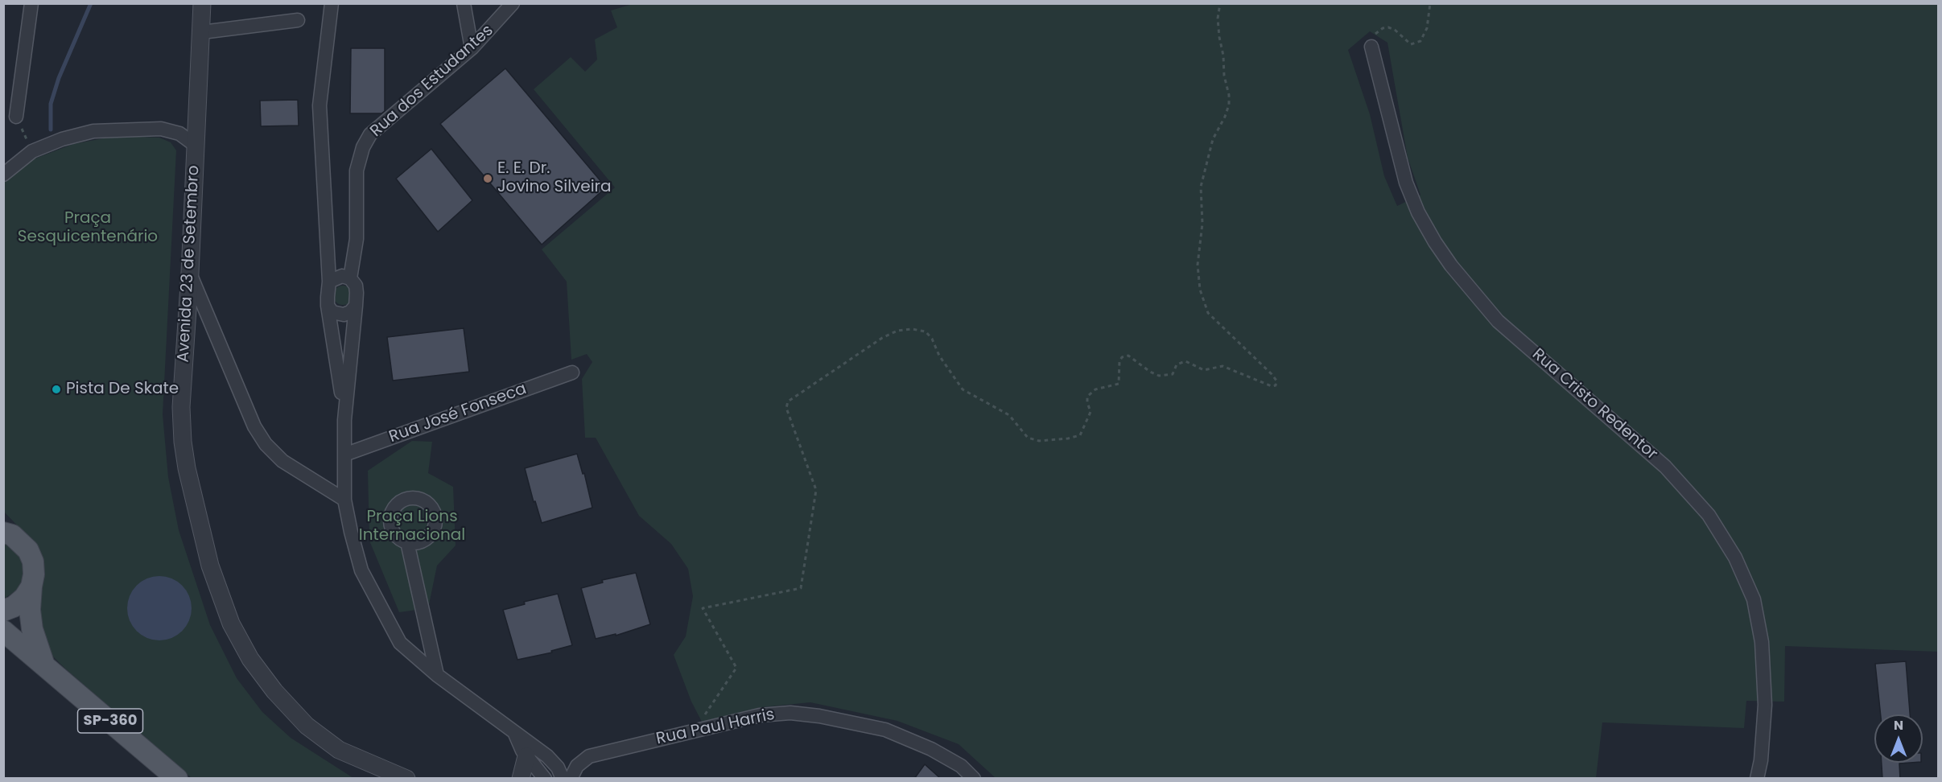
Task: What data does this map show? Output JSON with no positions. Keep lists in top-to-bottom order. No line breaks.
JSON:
{"streets":{"main road":["SP-360"],"street":["Rua dos Estudantes","Avenida 23 de Setembro","Rua Cristo Redentor","Rua José Fonseca","Rua Paul Harris"]},"parks":["Praça Sesquicentenário","Praça Lions Internacional"],"places":["E. E. Dr. Jovino Silveira","Pista De Skate"],"north":"top"}
